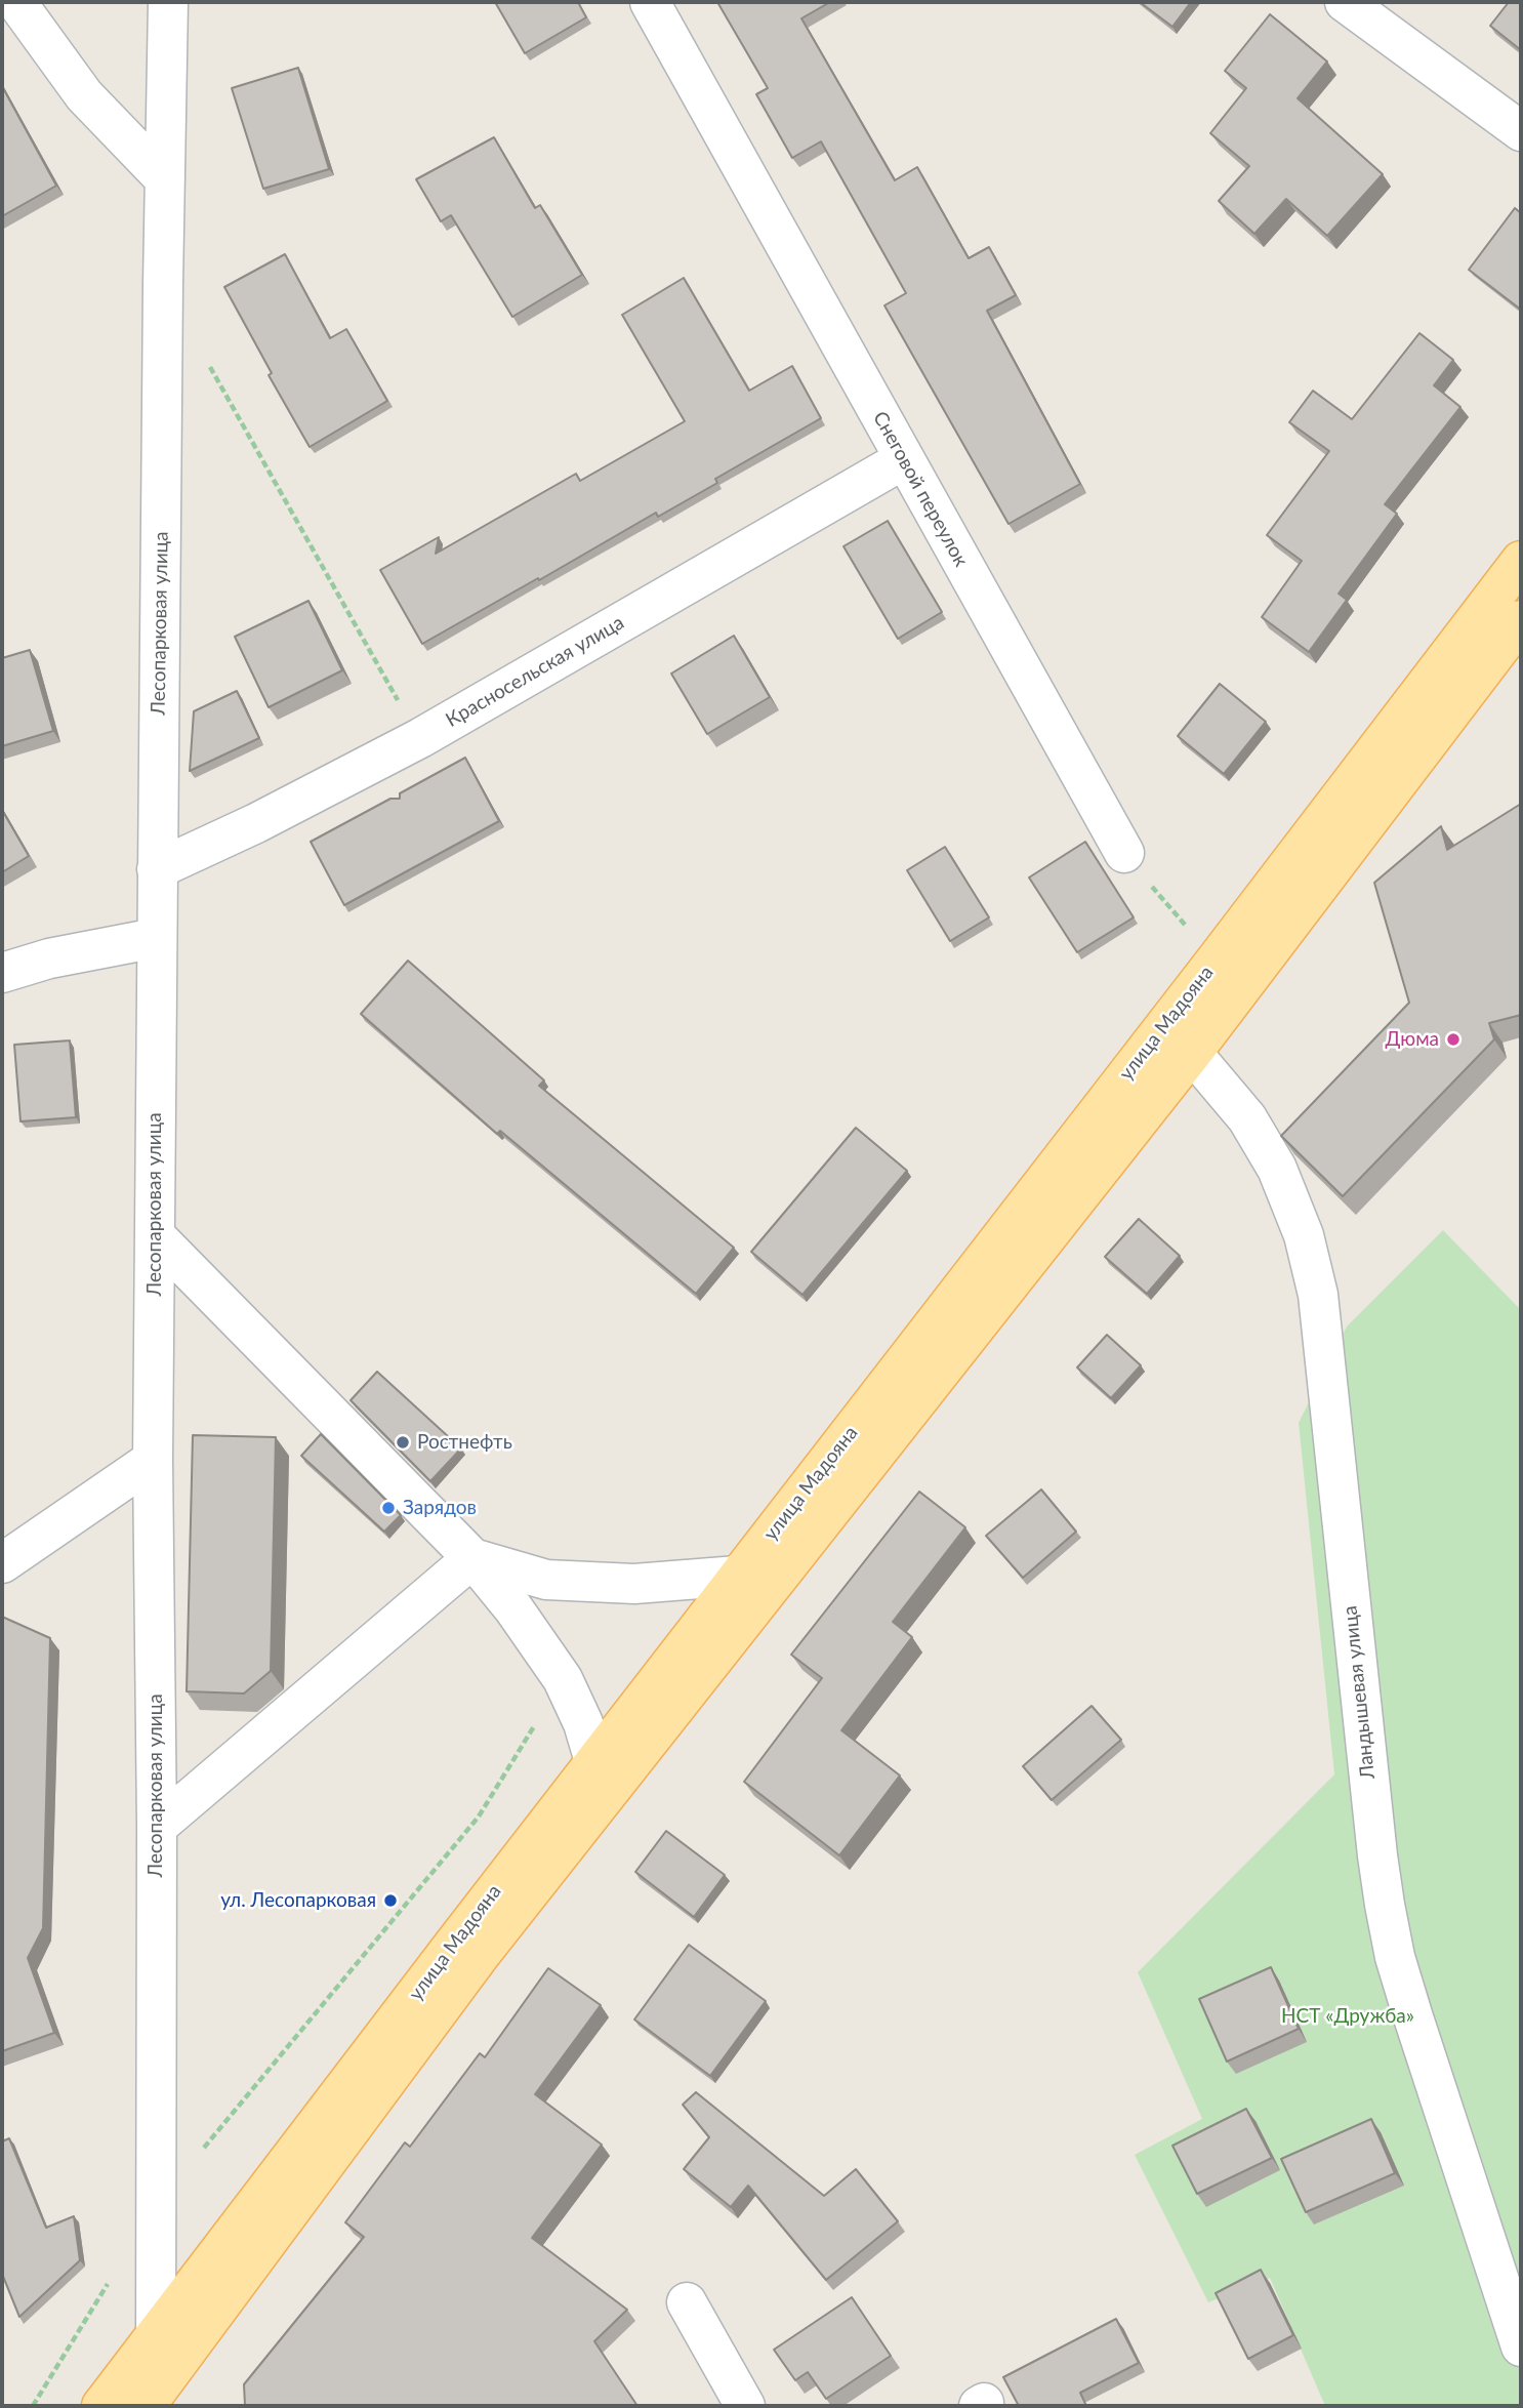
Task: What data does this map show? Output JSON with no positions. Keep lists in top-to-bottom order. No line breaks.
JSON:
{"streets":{"main road":["Лесопарковая улица","улица Мадояна"],"street":["Снеговой переулок","Красносельская улица","Ландышевая улица"]},"crossings":[["Снеговой переулок","Красносельская улица"],["Лесопарковая улица","Красносельская улица"],["Лесопарковая улица","улица Мадояна"],["улица Мадояна","Ландышевая улица"]],"parks":["НСТ «Дружба»"],"places":["Дюма","Ростнефть","Зарядов","ул. Лесопарковая"]}
